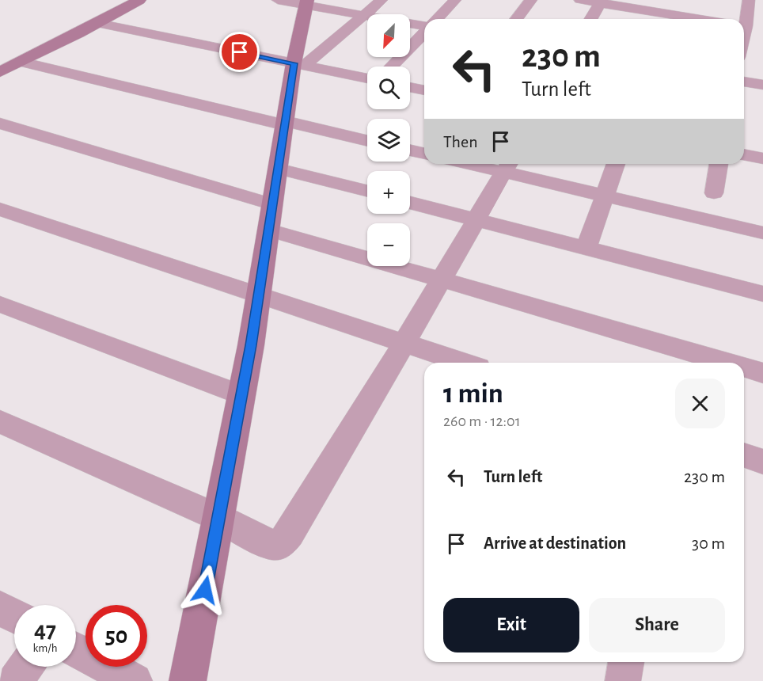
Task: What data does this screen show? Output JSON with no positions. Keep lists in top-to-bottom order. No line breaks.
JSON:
{"north":"bottom left","page":{"map_buttons":["+","−"],"turn":["230 m","Turn left"],"then":"Then","heading":["1 min","260 m · 12:01"],"list":[{"name":"Turn left","value":"230 m"},{"name":"Arrive at destination","value":"30 m"}],"buttons":["Exit","Share"],"speed":"47 km/h","limit":"50"}}
